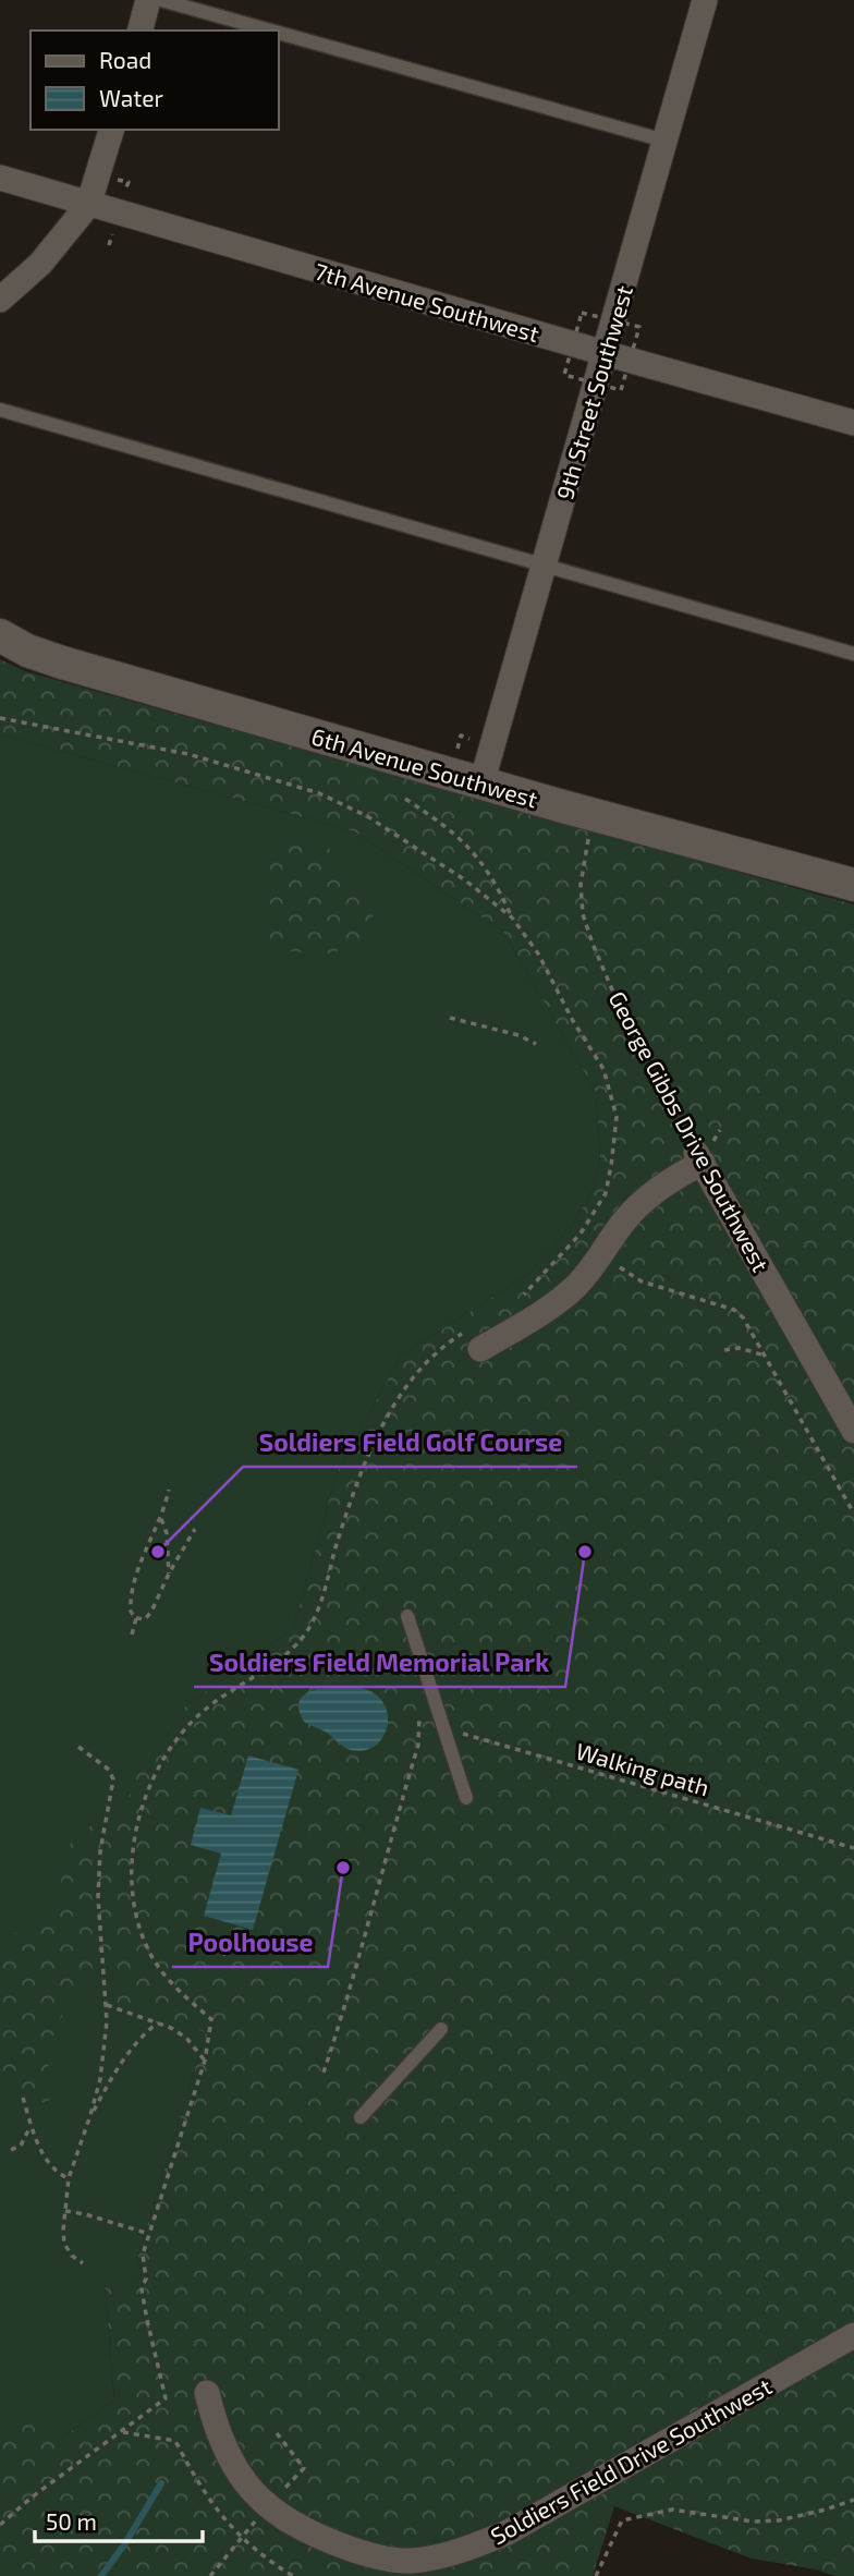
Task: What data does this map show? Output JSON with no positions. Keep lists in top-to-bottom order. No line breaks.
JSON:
{"streets":{"street":["7th Avenue Southwest","9th Street Southwest","6th Avenue Southwest","George Gibbs Drive Southwest","Soldiers Field Drive Southwest"],"path":["Walking path"]},"crossings":[["7th Avenue Southwest","9th Street Southwest"],["9th Street Southwest","6th Avenue Southwest"],["6th Avenue Southwest","George Gibbs Drive Southwest"]],"places":["Soldiers Field Golf Course","Soldiers Field Memorial Park","Poolhouse"],"legend":["Road","Water"],"scale_bar":"50 m"}
